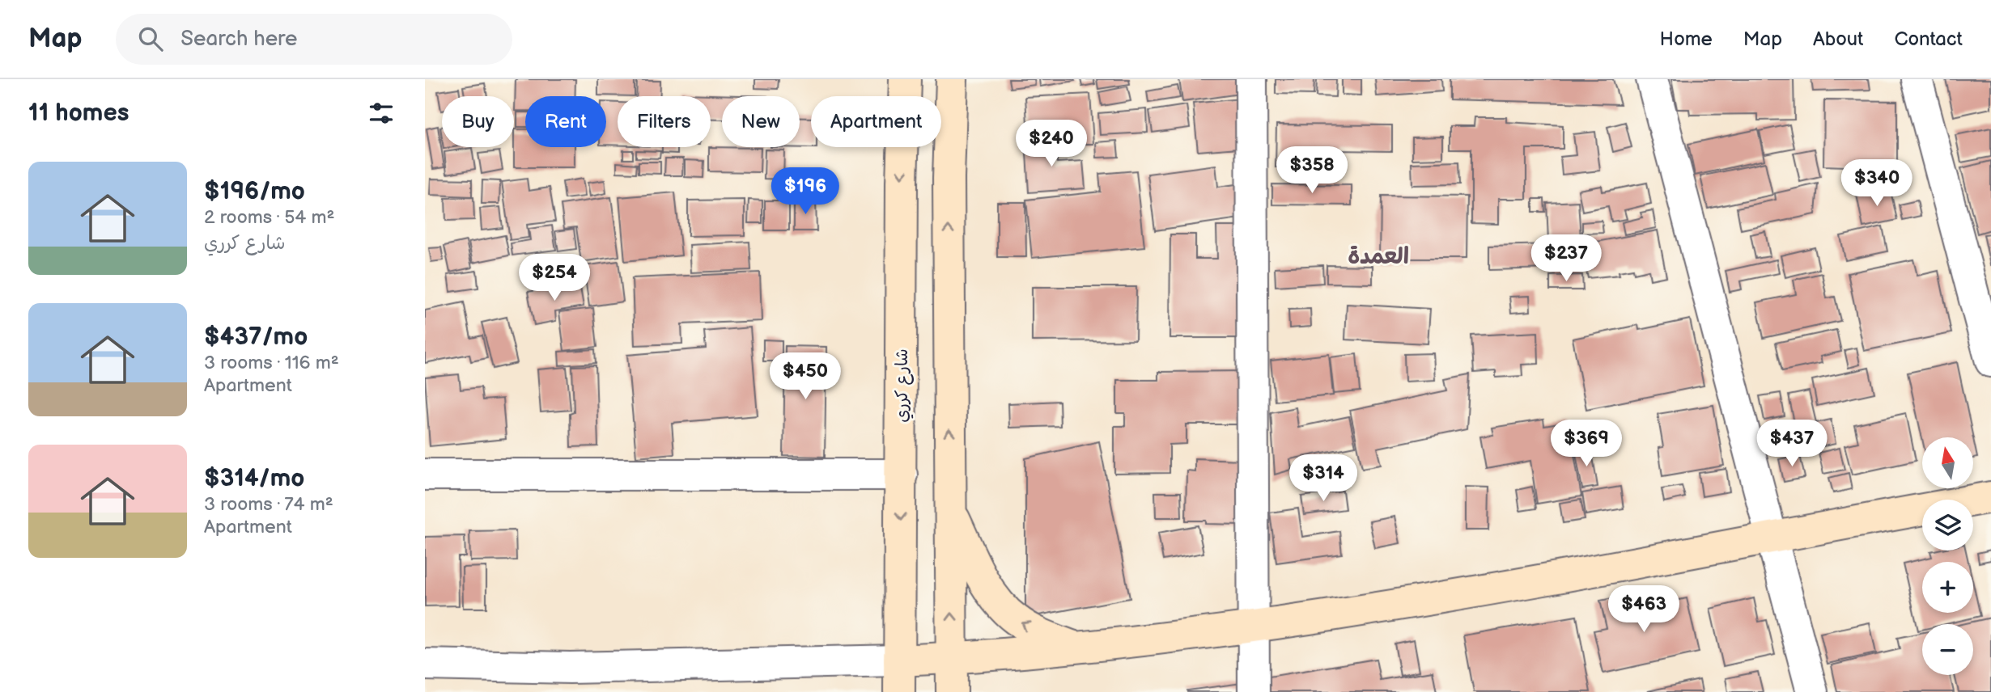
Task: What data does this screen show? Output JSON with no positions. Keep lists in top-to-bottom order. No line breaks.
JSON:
{"streets":{"main road":["شارع كرري"]},"districts":["العمدة"],"north":"top","page":{"header":"Map","search":"Search here","nav":["Home","Map","About","Contact"],"heading":"11 homes","chip":["Buy","Rent","Filters","New","Apartment"],"price":["$240","$358","$340","$196","$237","$254","$450","$369","$437","$314","$463"],"list":[{"name":"$196/mo","note":"2 rooms · 54 m² · شارع كرري"},{"name":"$437/mo","note":"3 rooms · 116 m² · Apartment"},{"name":"$314/mo","note":"3 rooms · 74 m² · Apartment"}],"map_buttons":["+","−"]}}
